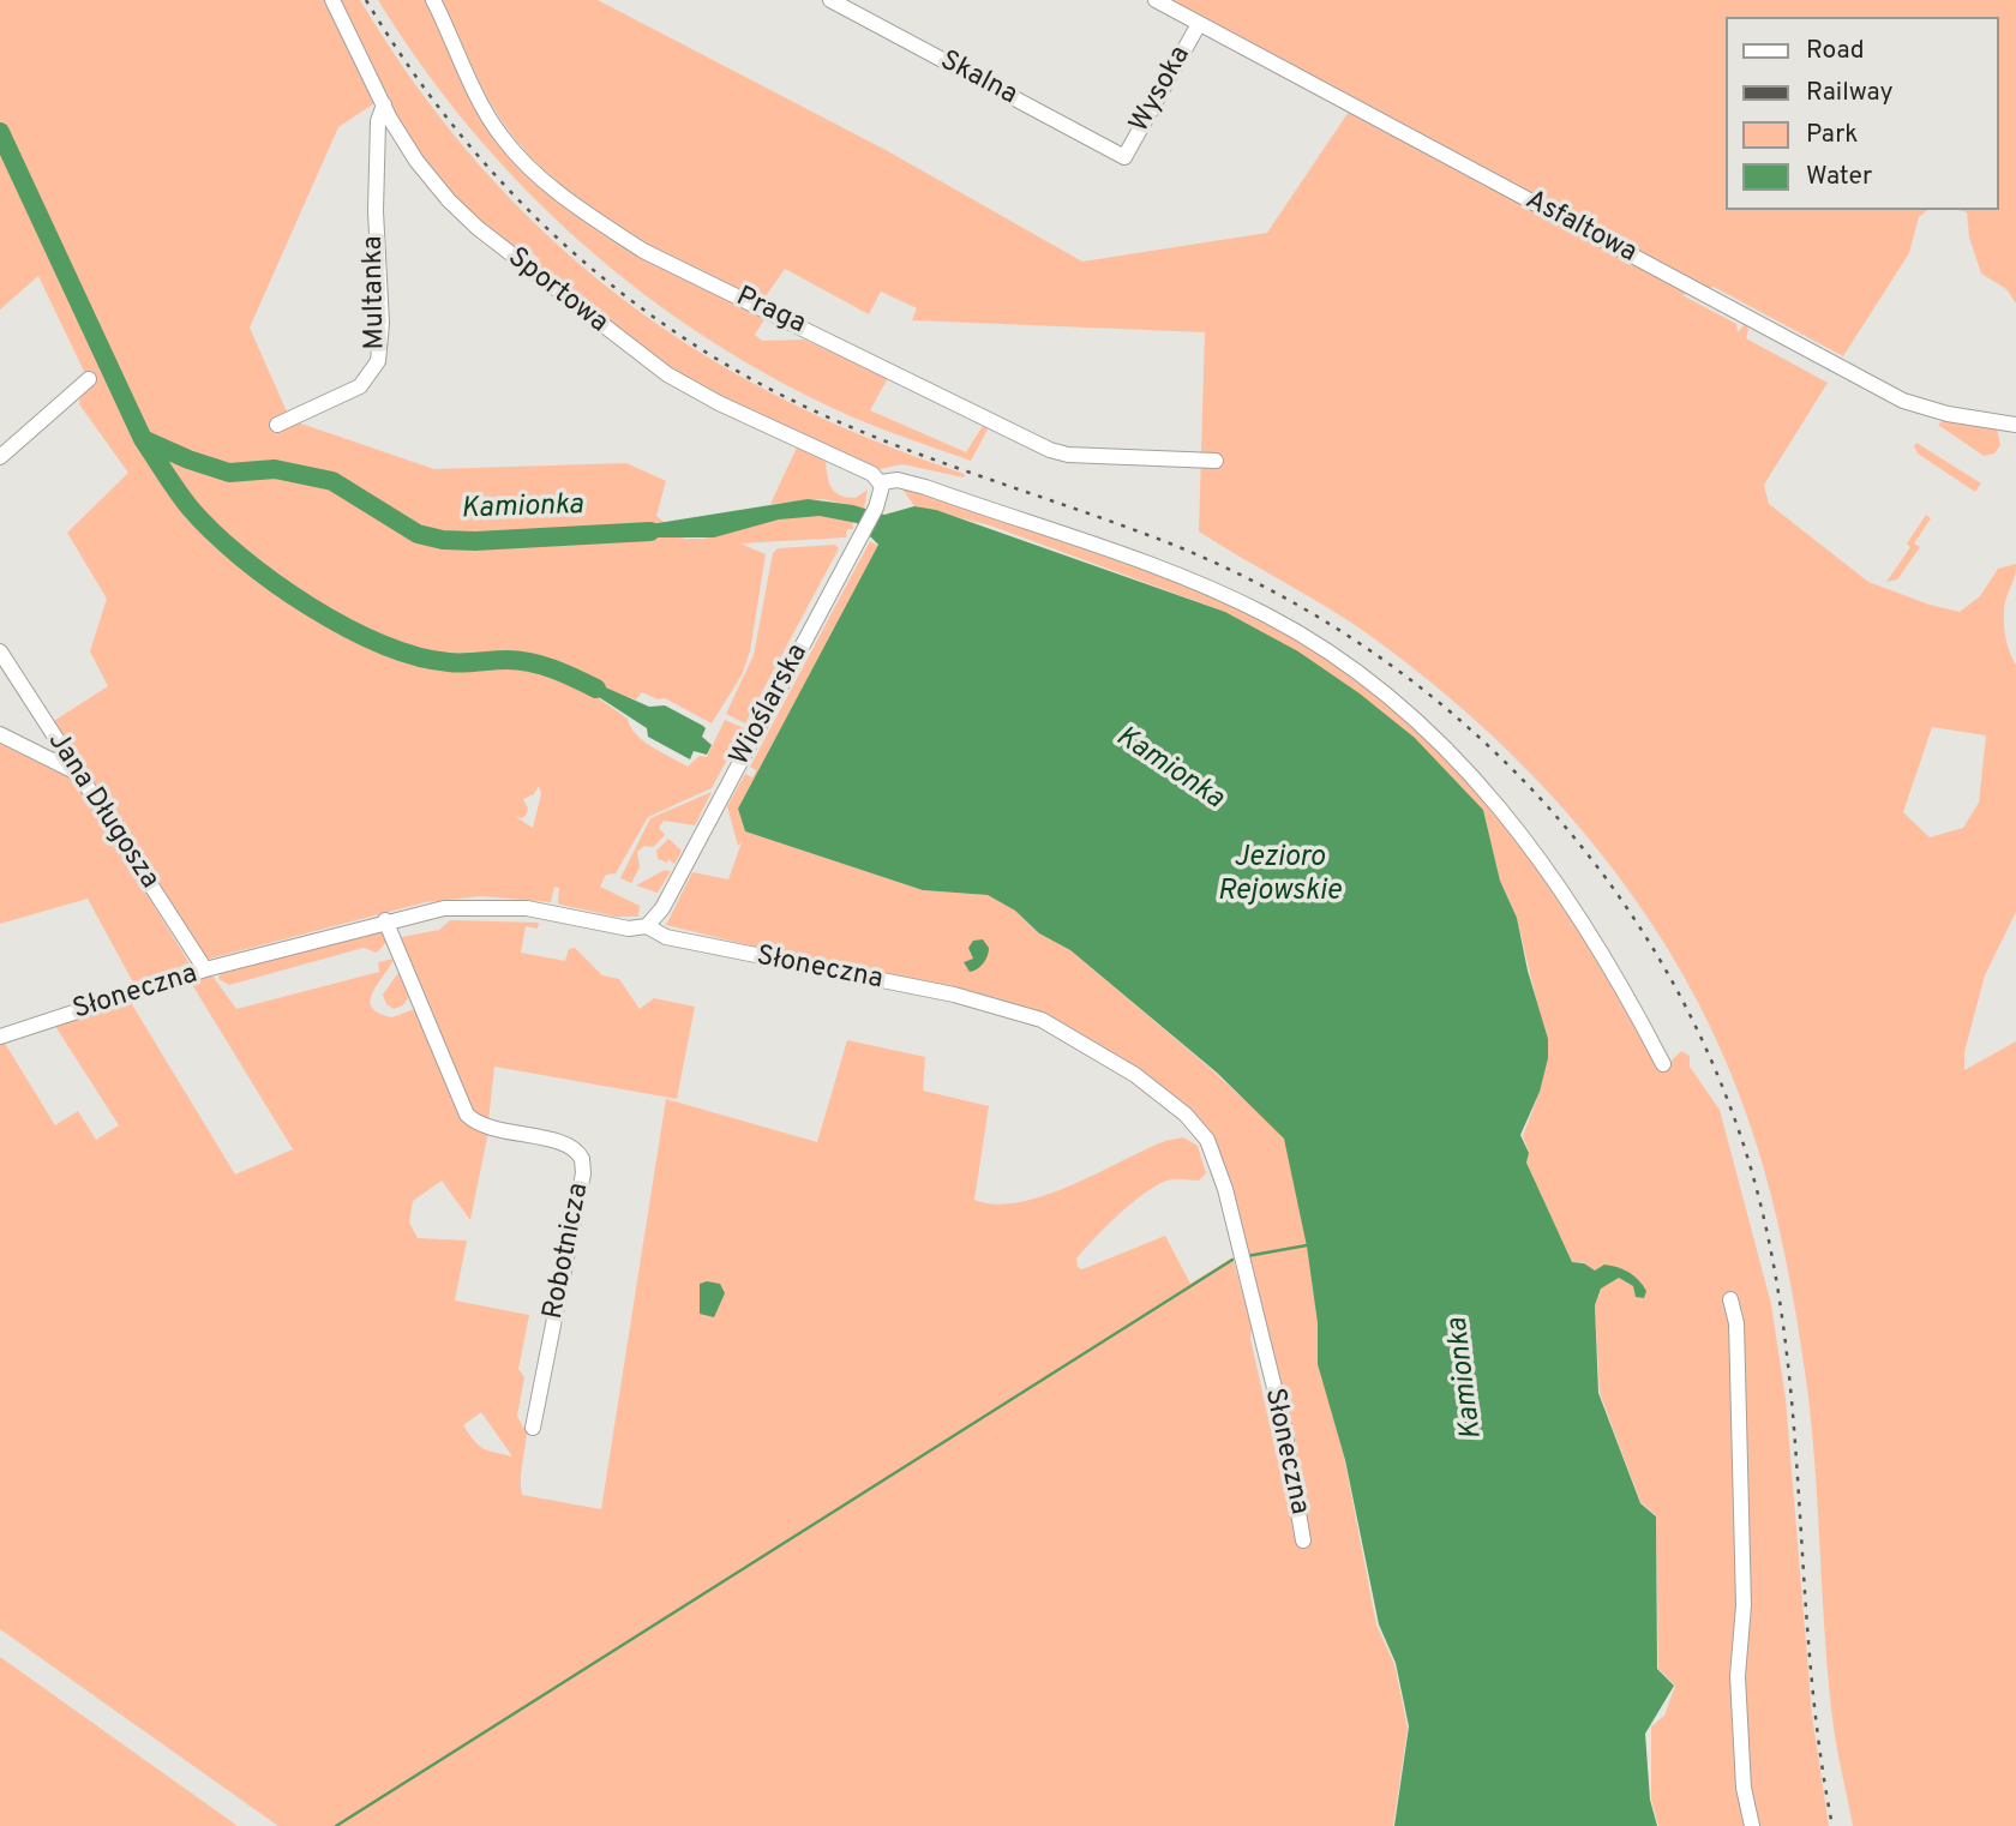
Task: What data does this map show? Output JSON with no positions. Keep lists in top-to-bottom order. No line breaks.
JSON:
{"streets":{"street":["Skalna","Wysoka","Asfaltowa","Sportowa","Multanka","Praga","Wioślarska","Jana Długosza","Słoneczna","Robotnicza"]},"crossings":[["Skalna","Wysoka"],["Wysoka","Asfaltowa"],["Sportowa","Multanka"],["Sportowa","Wioślarska"],["Wioślarska","Słoneczna"],["Jana Długosza","Słoneczna"],["Słoneczna","Robotnicza"]],"water":["Kamionka","Jezioro Rejowskie"],"legend":["Road","Railway","Park","Water"]}
